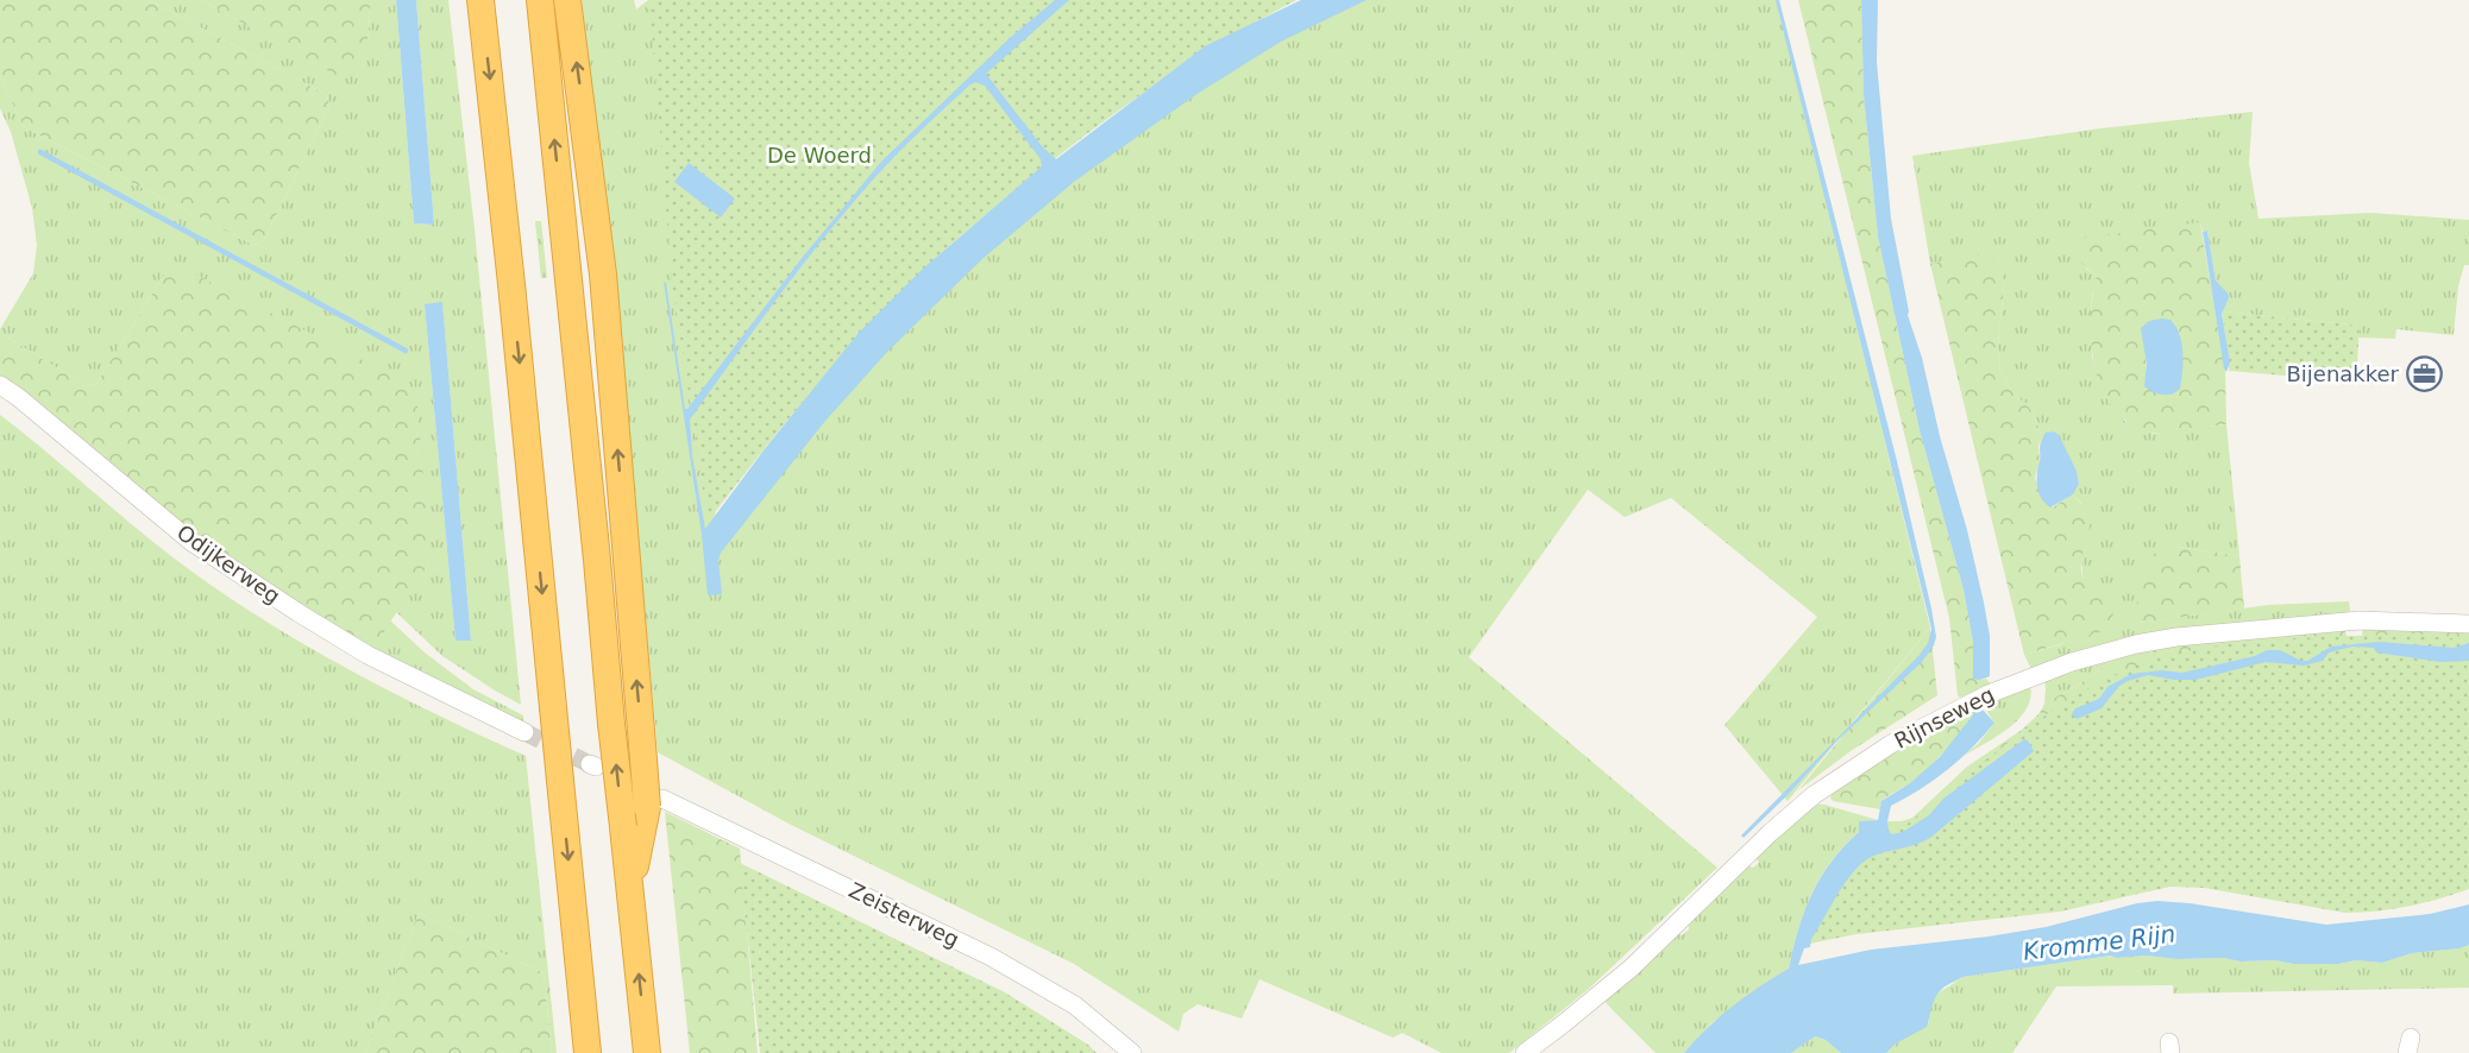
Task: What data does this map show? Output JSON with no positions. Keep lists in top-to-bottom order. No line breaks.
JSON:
{"streets":{"street":["Odijkerweg","Rijnseweg","Zeisterweg"]},"water":["Kromme Rijn"],"parks":["De Woerd"],"places":{"office":["Bijenakker"]}}
